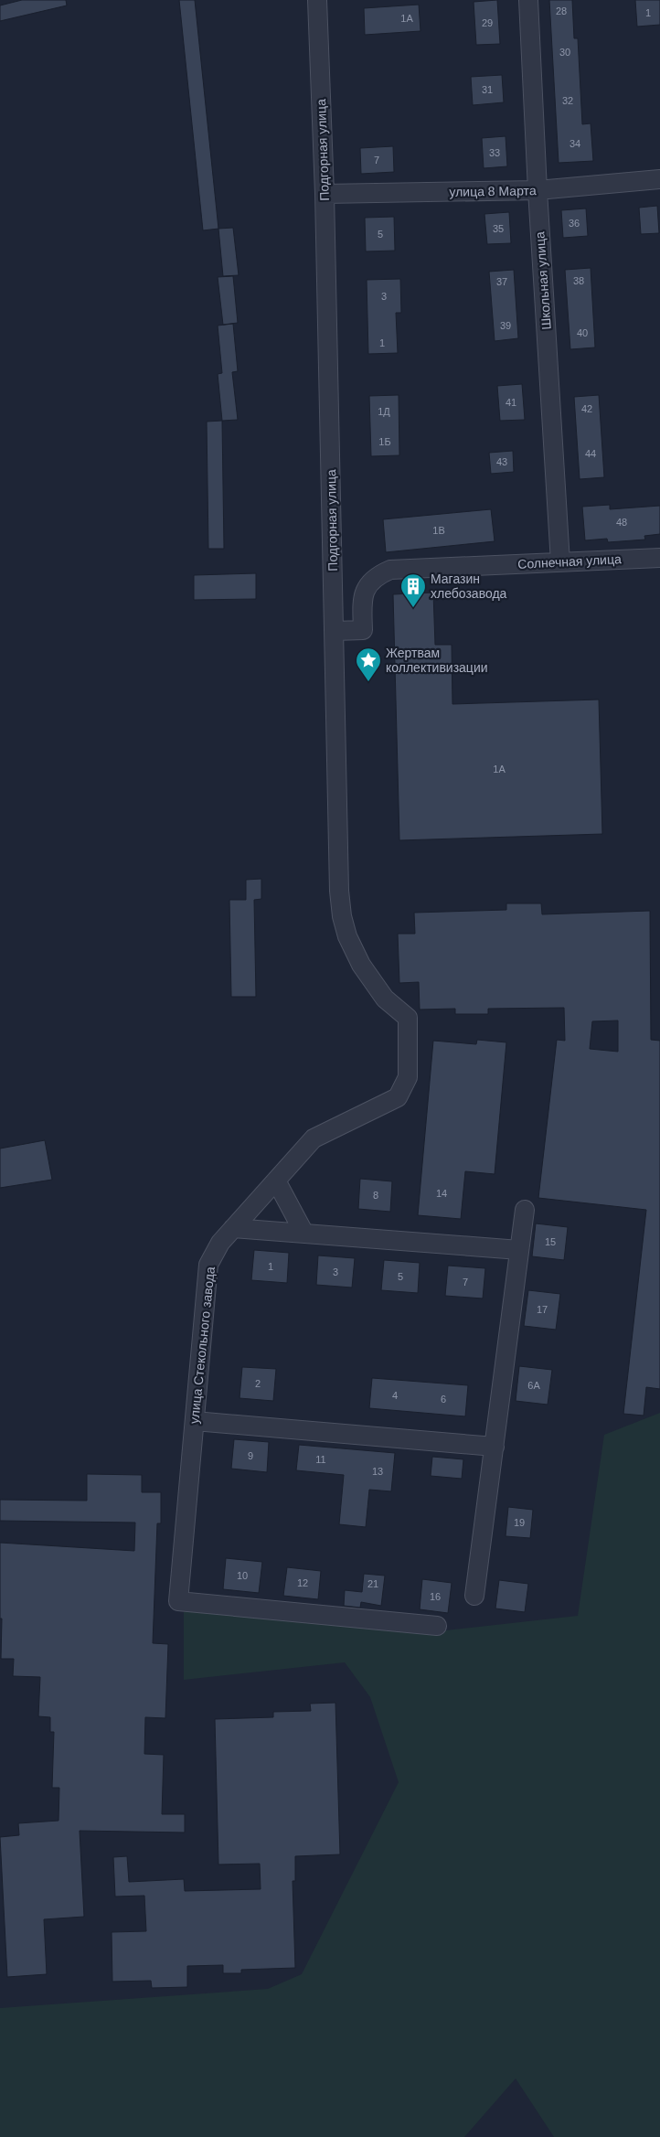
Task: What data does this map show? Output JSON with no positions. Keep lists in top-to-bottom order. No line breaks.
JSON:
{"streets":{"street":["Подгорная улица","улица 8 Марта","Школьная улица","Солнечная улица","улица Стекольного завода"]},"crossings":[["Подгорная улица","улица 8 Марта"],["Подгорная улица","Солнечная улица"],["Подгорная улица","улица Стекольного завода"],["улица 8 Марта","Школьная улица"],["Школьная улица","Солнечная улица"]],"places":{"building":["Магазин хлебозавода"],"place":["Жертвам коллективизации"]},"house_numbers":["28","1","1А","29","30","31","32","34","33","7","36","35","5","38","37","3","39","40","1","41","42","1Д","1Б","44","43","48","1В","1А","14","8","15","1","3","5","7","17","2","6А","4","6","9","11","13","19","10","12","21","16"]}
